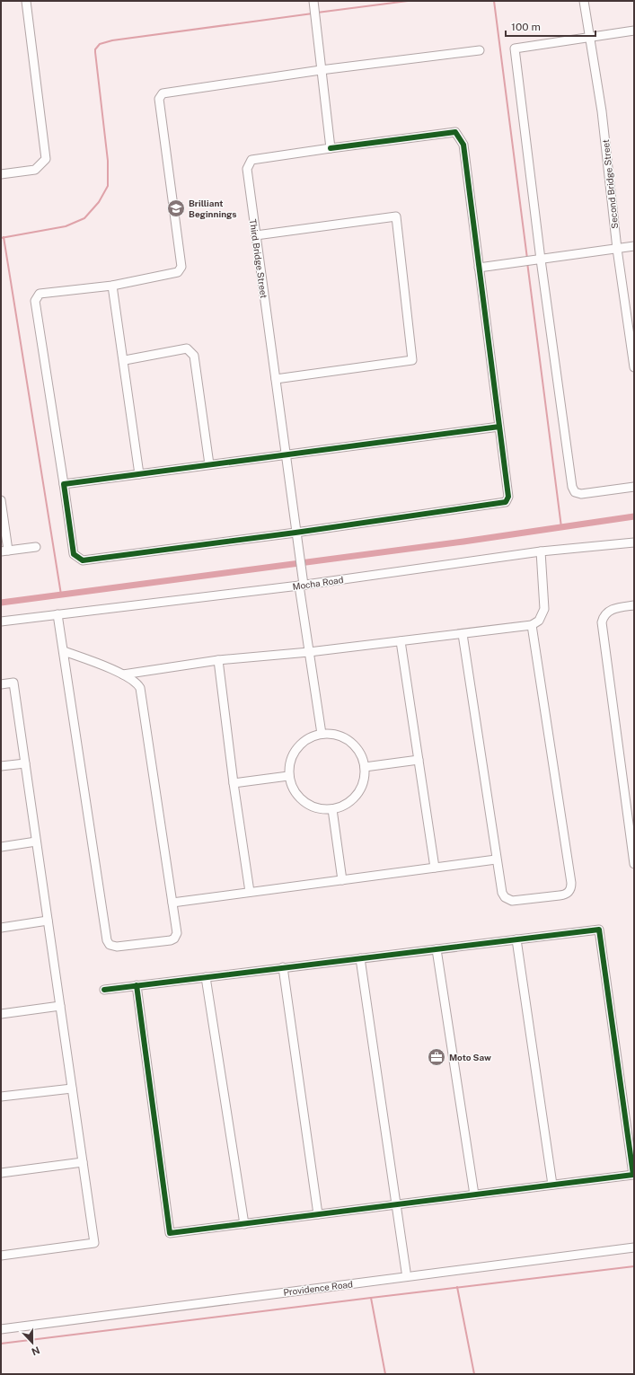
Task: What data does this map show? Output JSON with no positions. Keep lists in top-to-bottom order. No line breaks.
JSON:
{"streets":{"street":["Second Bridge Street","Third Bridge Street","Mocha Road","Providence Road"]},"crossings":[["Third Bridge Street","Mocha Road"]],"places":{"school or university":["Brilliant Beginnings"],"office":["Moto Saw"]},"scale_bar":"100 m","north":"bottom"}
